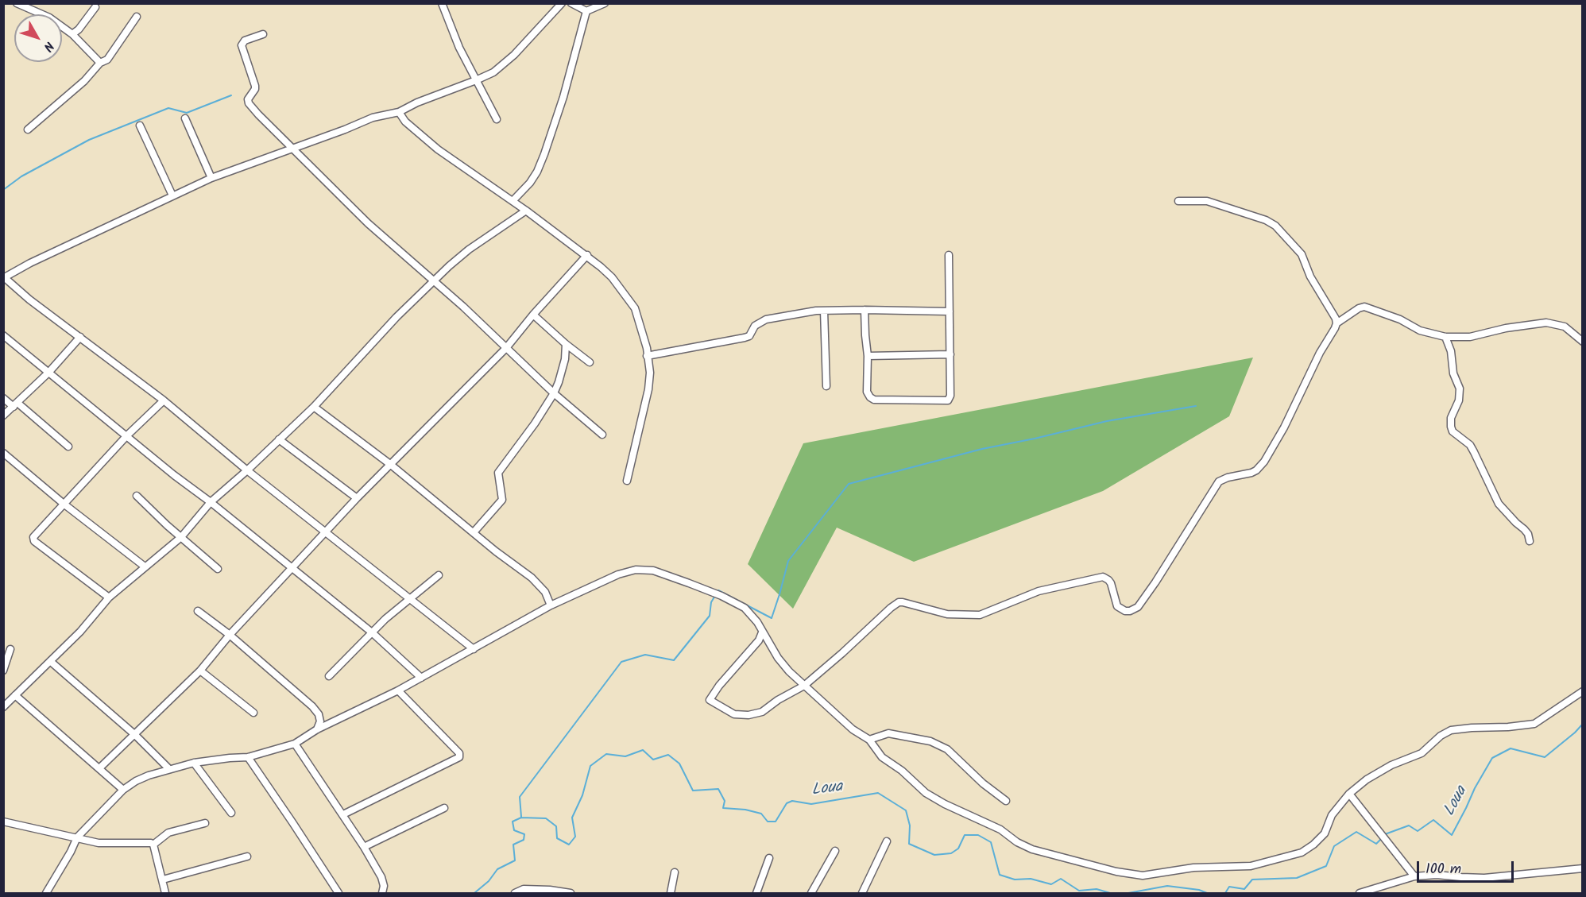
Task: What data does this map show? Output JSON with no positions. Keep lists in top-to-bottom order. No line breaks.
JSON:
{"water":["Loua"],"scale_bar":"100 m","north":"bottom right"}
